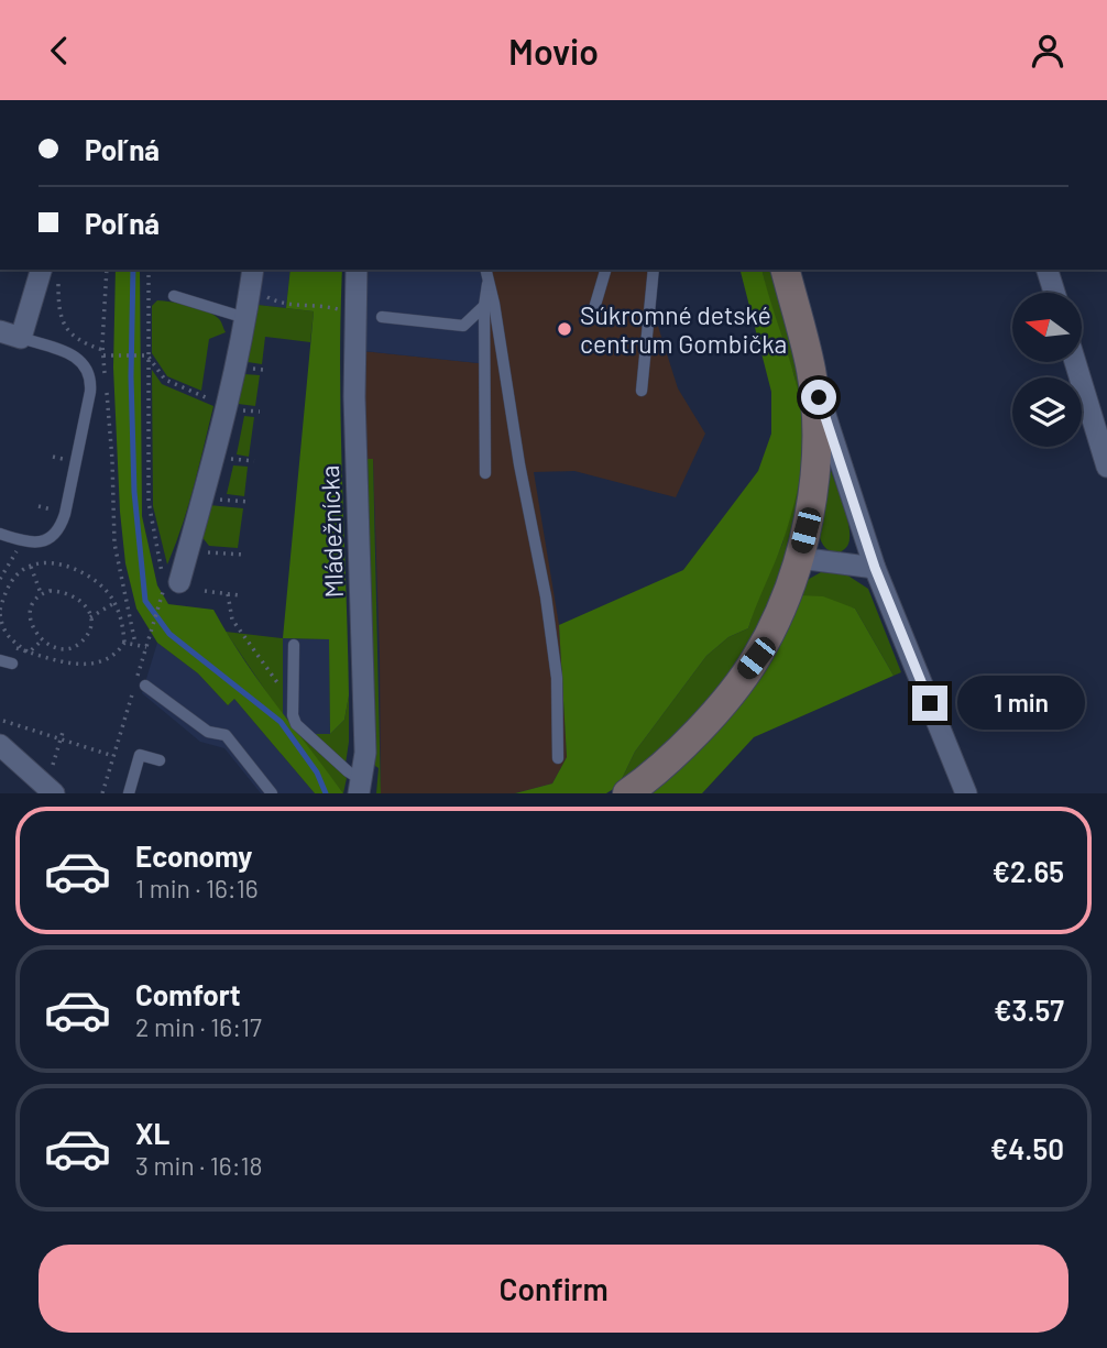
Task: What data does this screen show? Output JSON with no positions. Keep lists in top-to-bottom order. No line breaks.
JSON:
{"streets":{"street":["Mládežnícka"]},"places":["Súkromné detské centrum Gombička"],"north":"left","page":{"header":"Movio","banner":["Poľná","Poľná"],"bubble":"1 min","list":[{"name":"Economy","note":"1 min · 16:16","value":"€2.65"},{"name":"Comfort","note":"2 min · 16:17","value":"€3.57"},{"name":"XL","note":"3 min · 16:18","value":"€4.50"}],"buttons":"Confirm"}}
